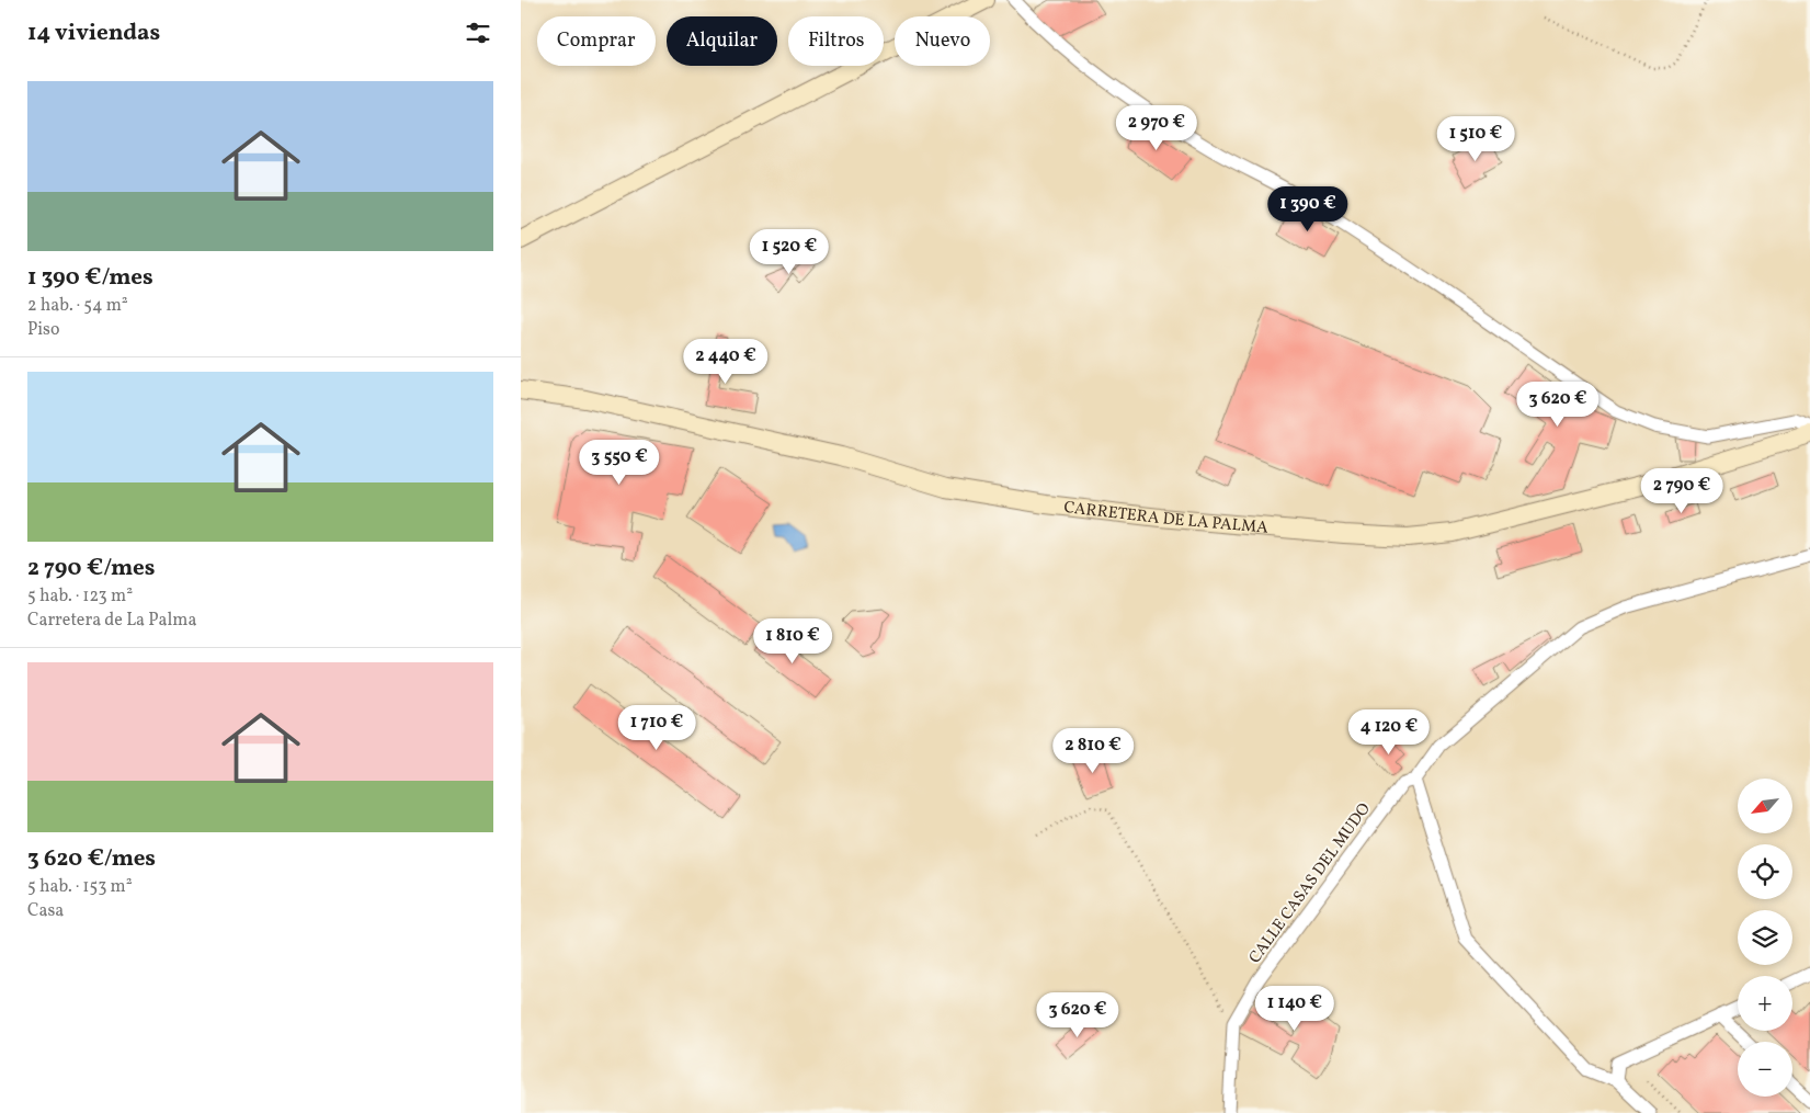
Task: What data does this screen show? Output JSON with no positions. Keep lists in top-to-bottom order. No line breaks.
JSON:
{"streets":{"main road":["CARRETERA DE LA PALMA"],"street":["CALLE CASAS DEL MUDO"]},"north":"bottom left","page":{"heading":"14 viviendas","chip":["Comprar","Alquilar","Filtros","Nuevo"],"list":[{"name":"1 390 €/mes","note":"2 hab. · 54 m² · Piso"},{"name":"2 790 €/mes","note":"5 hab. · 123 m² · Carretera de La Palma"},{"name":"3 620 €/mes","note":"5 hab. · 153 m² · Casa"}],"price":["2 970 €","1 510 €","1 390 €","1 520 €","2 440 €","3 620 €","3 550 €","2 790 €","1 810 €","1 710 €","4 120 €","2 810 €","1 140 €","3 620 €"],"map_buttons":["+","−"]}}
